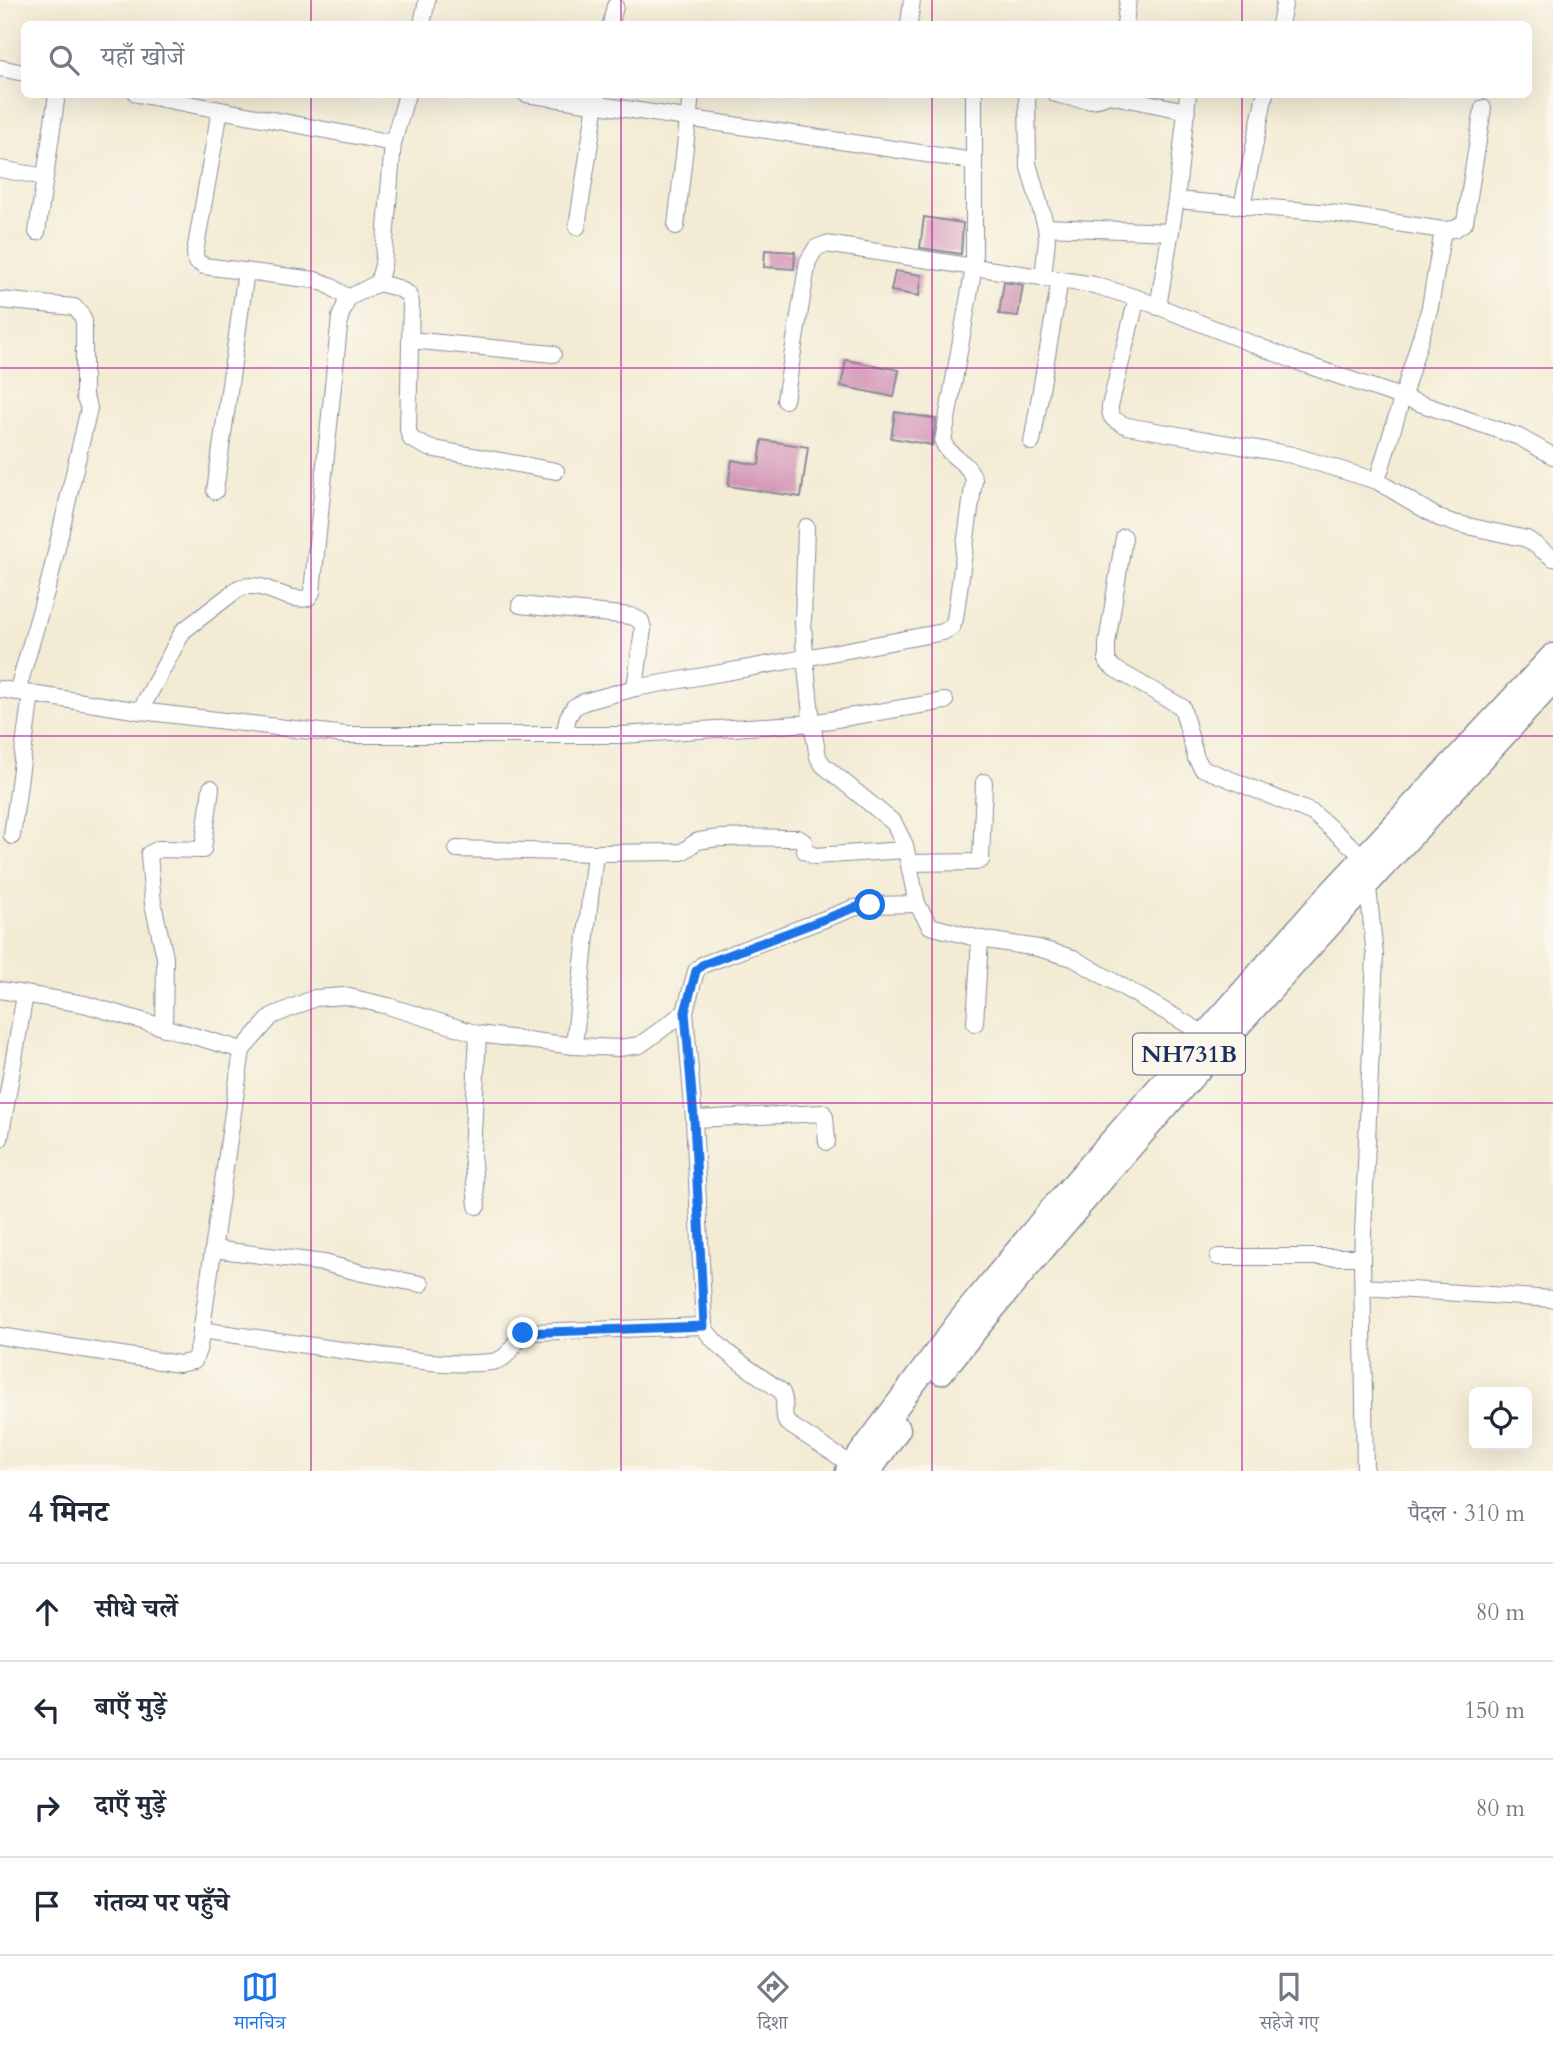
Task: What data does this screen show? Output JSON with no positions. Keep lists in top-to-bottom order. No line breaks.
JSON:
{"streets":{"highway":["NH731B"]},"page":{"search":"यहाँ खोजें","heading":["4 मिनट","पैदल · 310 m"],"list":[["सीधे चलें","80 m"],["बाएँ मुड़ें","150 m"],["दाएँ मुड़ें","80 m"],"गंतव्य पर पहुँचे"],"nav":["मानचित्र","दिशा","सहेजे गए"]}}
